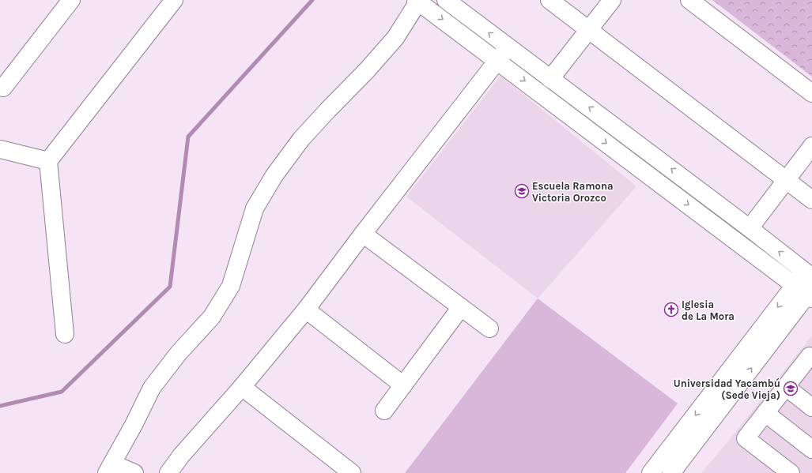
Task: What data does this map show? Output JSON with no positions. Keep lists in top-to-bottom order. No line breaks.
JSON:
{"places":{"school or university":["Escuela Ramona Victoria Orozco","Universidad Yacambú (Sede Vieja)"],"church":["Iglesia de La Mora"]}}
